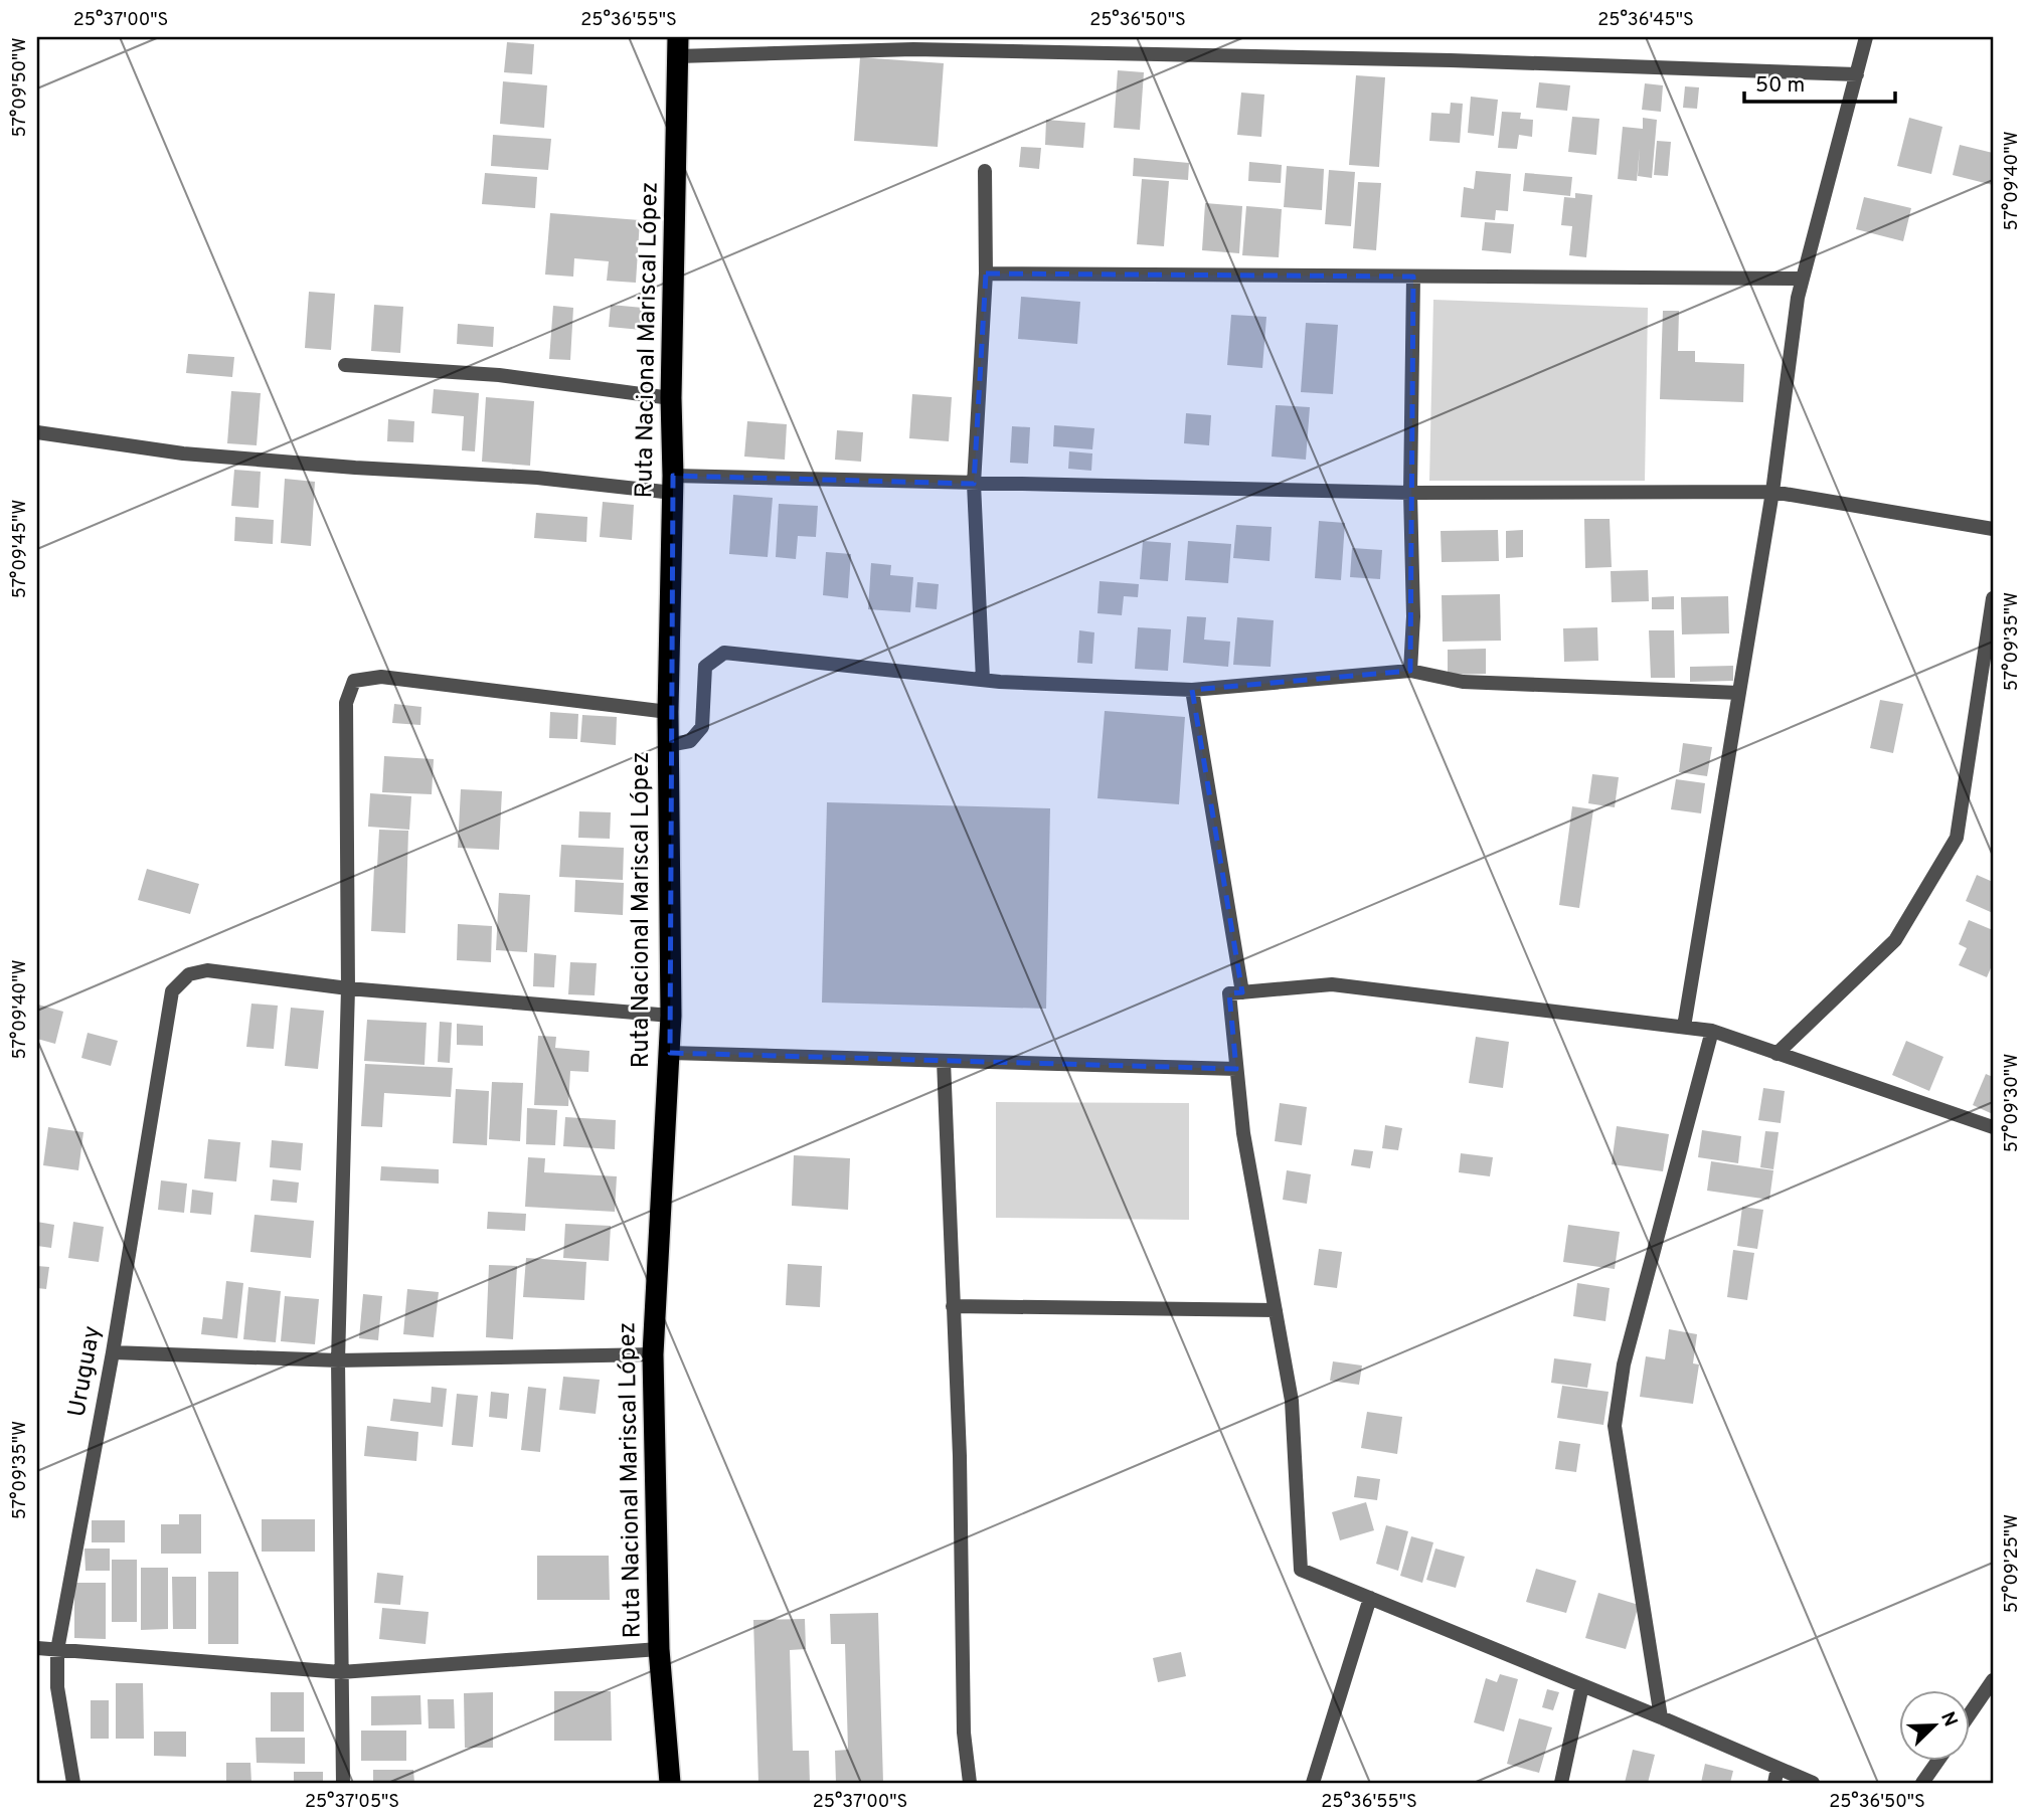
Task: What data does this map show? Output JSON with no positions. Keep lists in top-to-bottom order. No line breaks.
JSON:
{"streets":{"highway":["Ruta Nacional Mariscal López"],"street":["Uruguay"]},"scale_bar":"50 m","north":"top right","coordinates":["25°37'00\"S","25°36'55\"S","25°36'50\"S","25°36'45\"S","57°09'50\"W","57°09'40\"W","57°09'45\"W","57°09'35\"W","57°09'30\"W","57°09'25\"W","25°37'05\"S"]}
